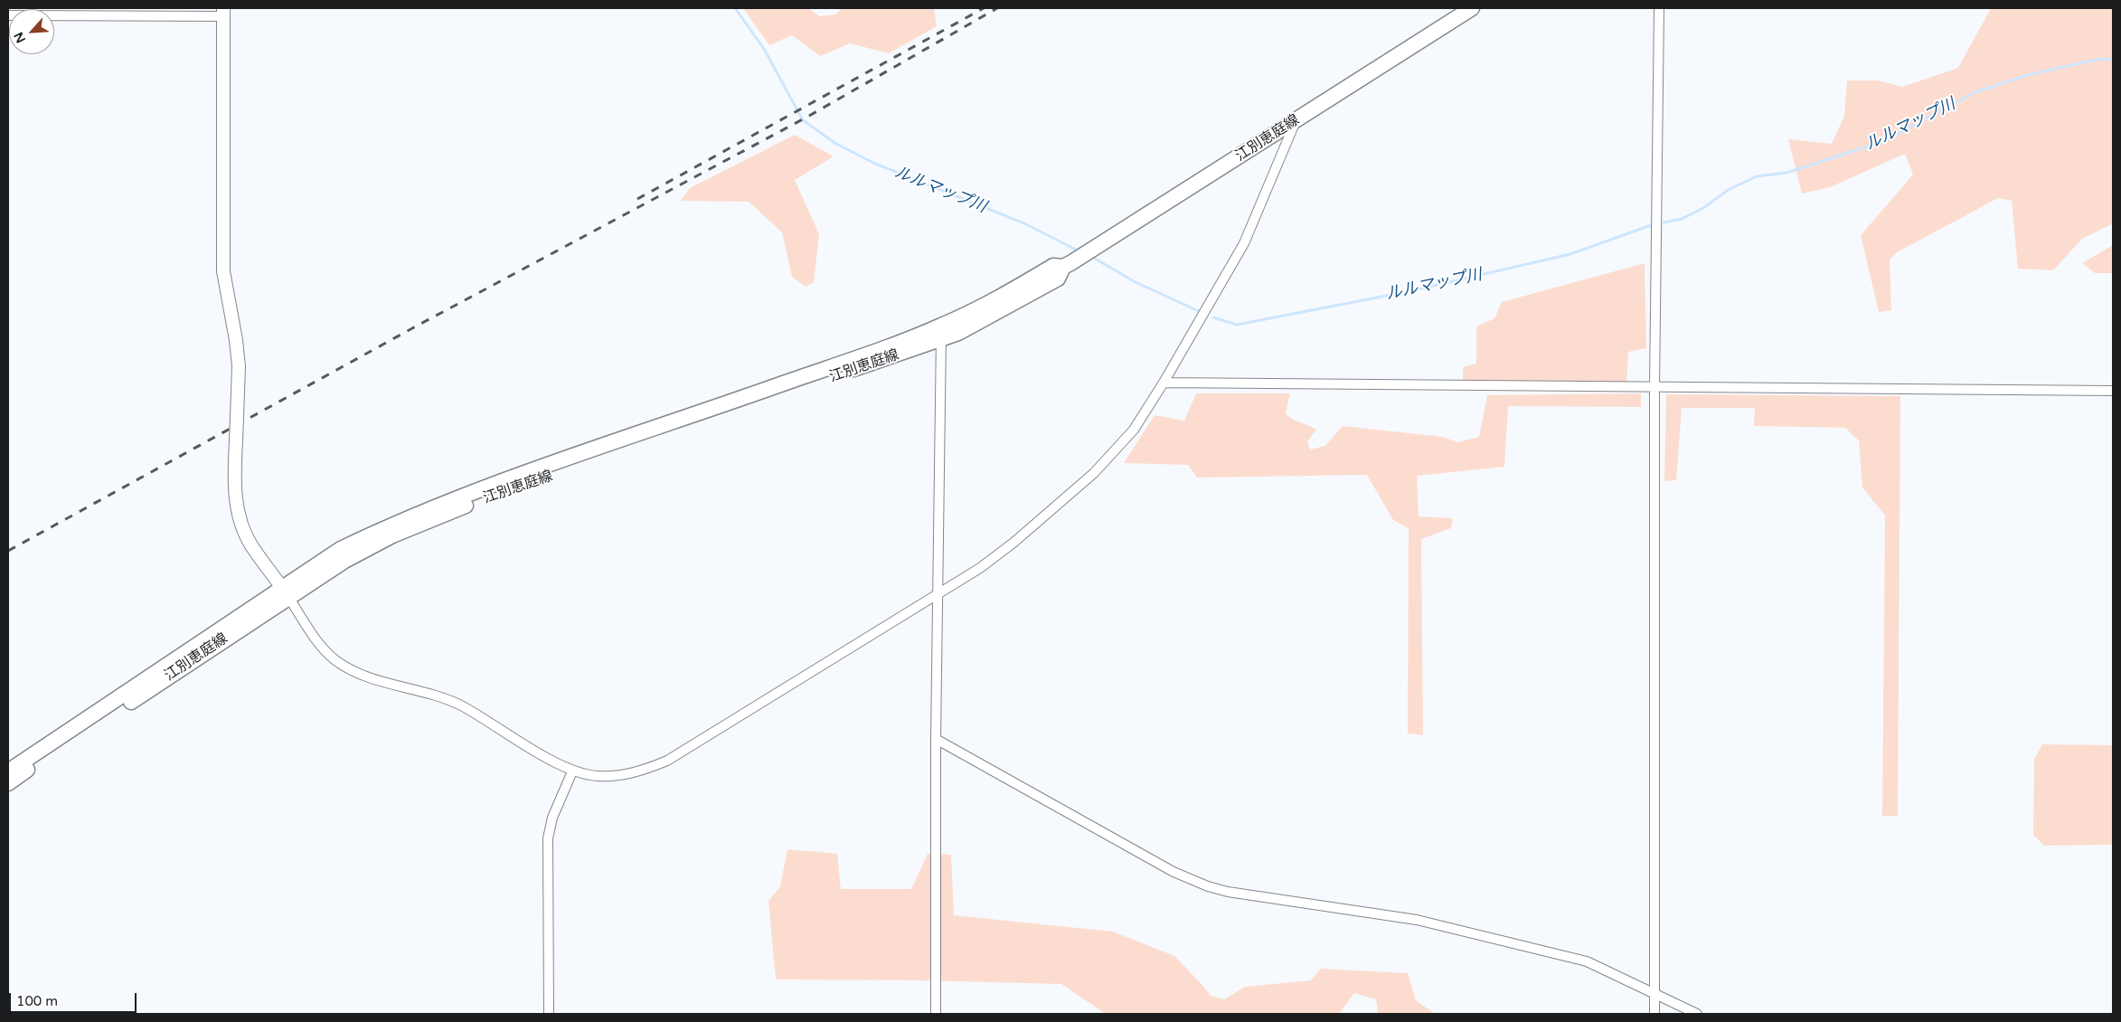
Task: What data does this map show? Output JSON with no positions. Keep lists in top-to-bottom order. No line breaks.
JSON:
{"streets":{"main road":["江別恵庭線"]},"water":["ルルマップ川"],"scale_bar":"100 m","north":"bottom left"}
